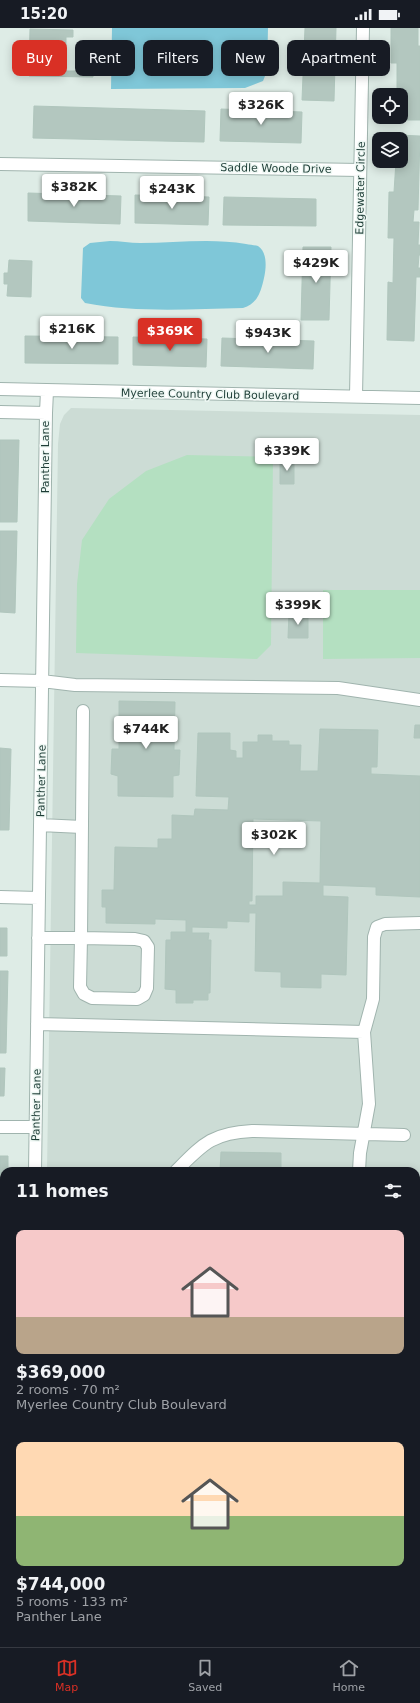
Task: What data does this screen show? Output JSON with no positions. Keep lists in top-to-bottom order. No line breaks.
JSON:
{"streets":{"street":["Saddle Woode Drive","Edgewater Circle","Myerlee Country Club Boulevard","Panther Lane"]},"crossings":[["Saddle Woode Drive","Edgewater Circle"],["Edgewater Circle","Myerlee Country Club Boulevard"],["Myerlee Country Club Boulevard","Panther Lane"]],"page":{"status":"15:20","chip":["Buy","Rent","Filters","New","Apartment"],"price":["$326K","$382K","$243K","$429K","$216K","$369K","$943K","$339K","$399K","$744K","$302K"],"heading":"11 homes","list":[{"name":"$369,000","note":"2 rooms · 70 m² · Myerlee Country Club Boulevard"},{"name":"$744,000","note":"5 rooms · 133 m² · Panther Lane"}],"tabs":["Map","Saved","Home"]}}
